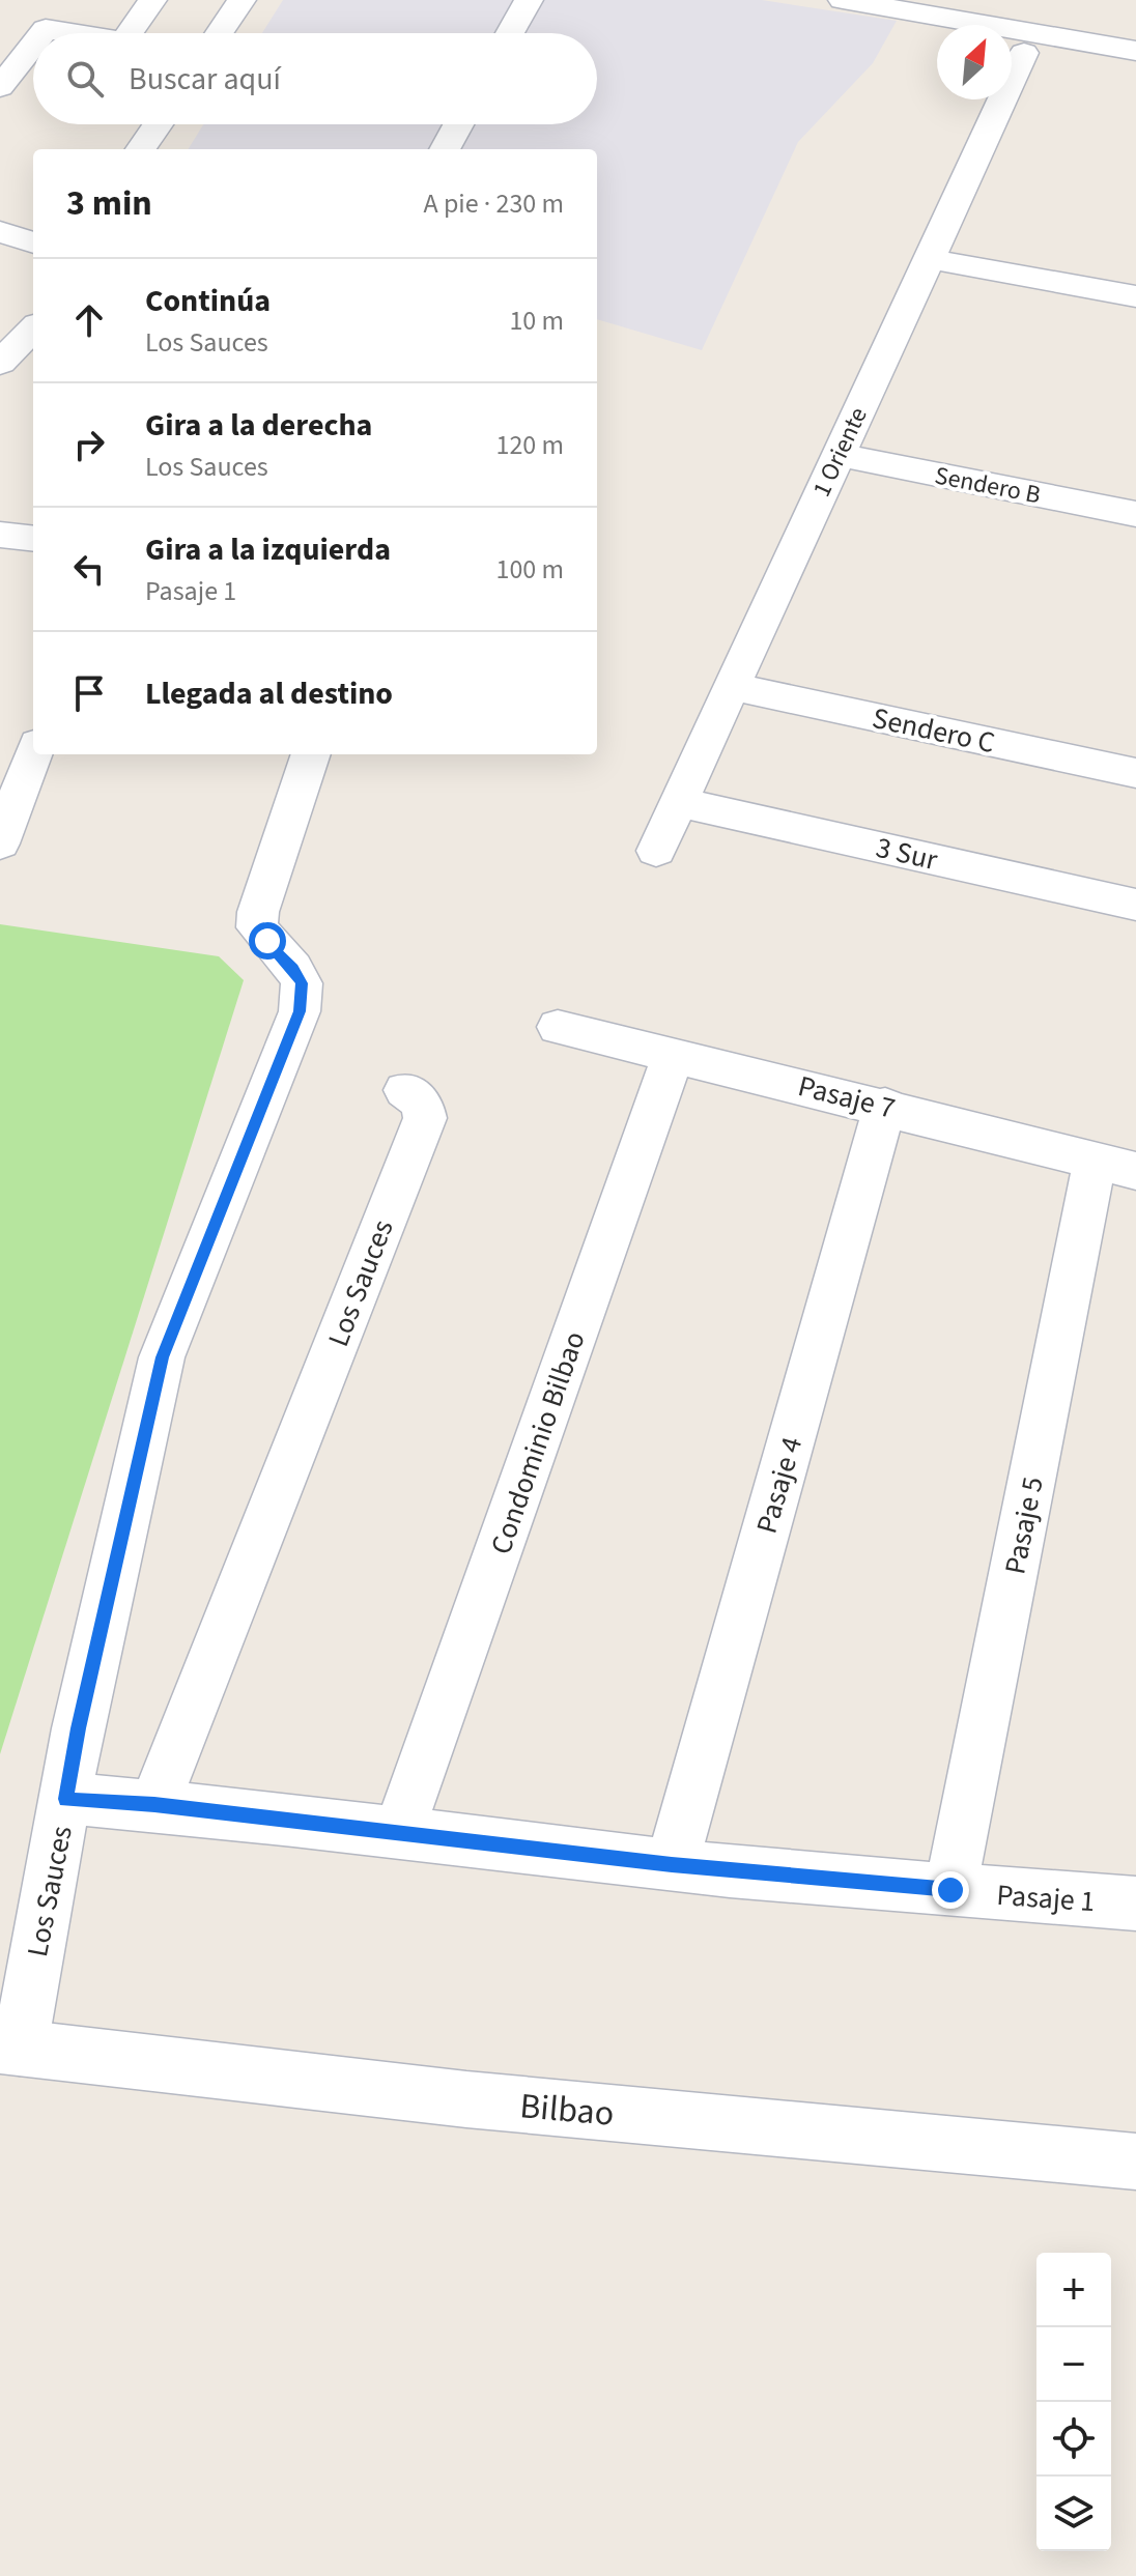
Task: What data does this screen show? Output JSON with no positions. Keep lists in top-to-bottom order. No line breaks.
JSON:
{"streets":{"street":["1 Oriente","Sendero B","Sendero C","3 Sur","Pasaje 7","Los Sauces","Condominio Bilbao","Pasaje 4","Pasaje 5","Pasaje 1","Bilbao"]},"crossings":[["1 Oriente","Sendero B"],["1 Oriente","Sendero C"],["1 Oriente","3 Sur"],["Pasaje 7","Condominio Bilbao"],["Pasaje 7","Pasaje 4"],["Pasaje 7","Pasaje 5"],["Los Sauces","Pasaje 1"],["Los Sauces","Bilbao"],["Condominio Bilbao","Pasaje 1"],["Pasaje 4","Pasaje 1"],["Pasaje 5","Pasaje 1"]],"north":"top right","page":{"search":"Buscar aquí","heading":["3 min","A pie · 230 m"],"list":[["Continúa","Los Sauces","10 m"],["Gira a la derecha","Los Sauces","120 m"],["Gira a la izquierda","Pasaje 1","100 m"],"Llegada al destino"],"map_buttons":["+","−"]}}
